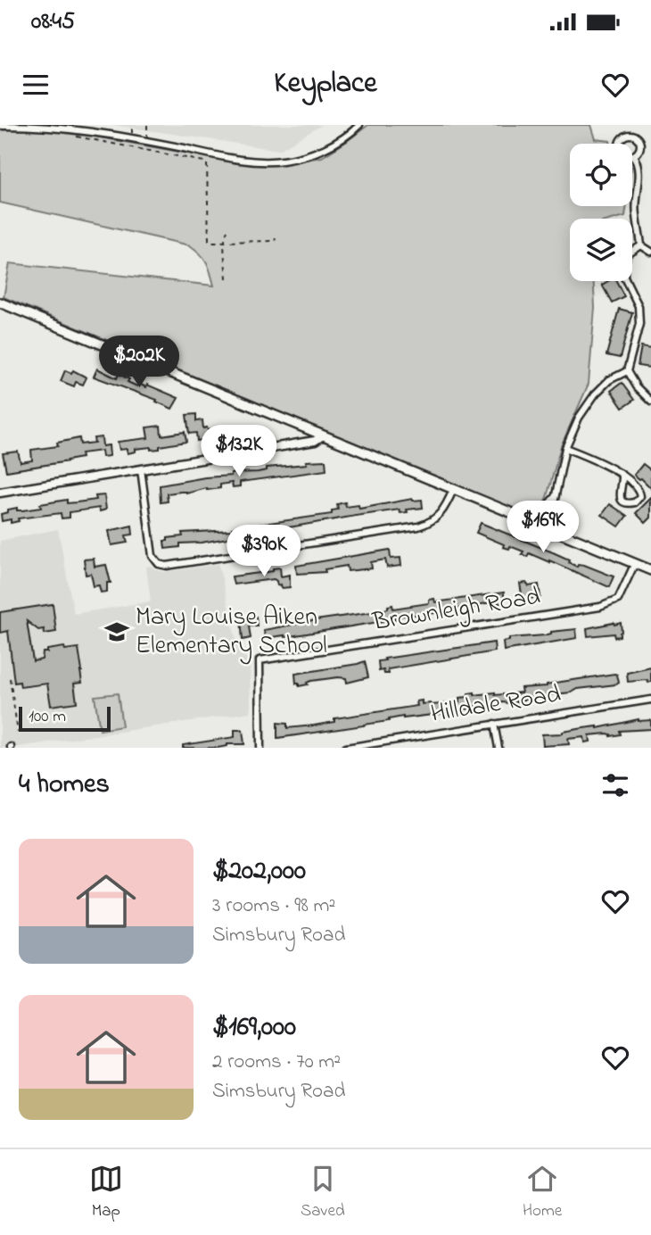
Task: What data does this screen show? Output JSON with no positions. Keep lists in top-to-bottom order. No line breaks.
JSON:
{"streets":{"street":["Brownleigh Road","Hilldale Road"]},"places":{"school or university":["Mary Louise Aiken Elementary School"]},"scale_bar":"100 m","page":{"status":"08:45","header":"Keyplace","price":["$202K","$132K","$169K","$390K"],"scale":"100 m","heading":"4 homes","list":[{"name":"$202,000","note":"3 rooms · 98 m² · Simsbury Road"},{"name":"$169,000","note":"2 rooms · 70 m² · Simsbury Road"}],"tabs":["Map","Saved","Home"]}}
